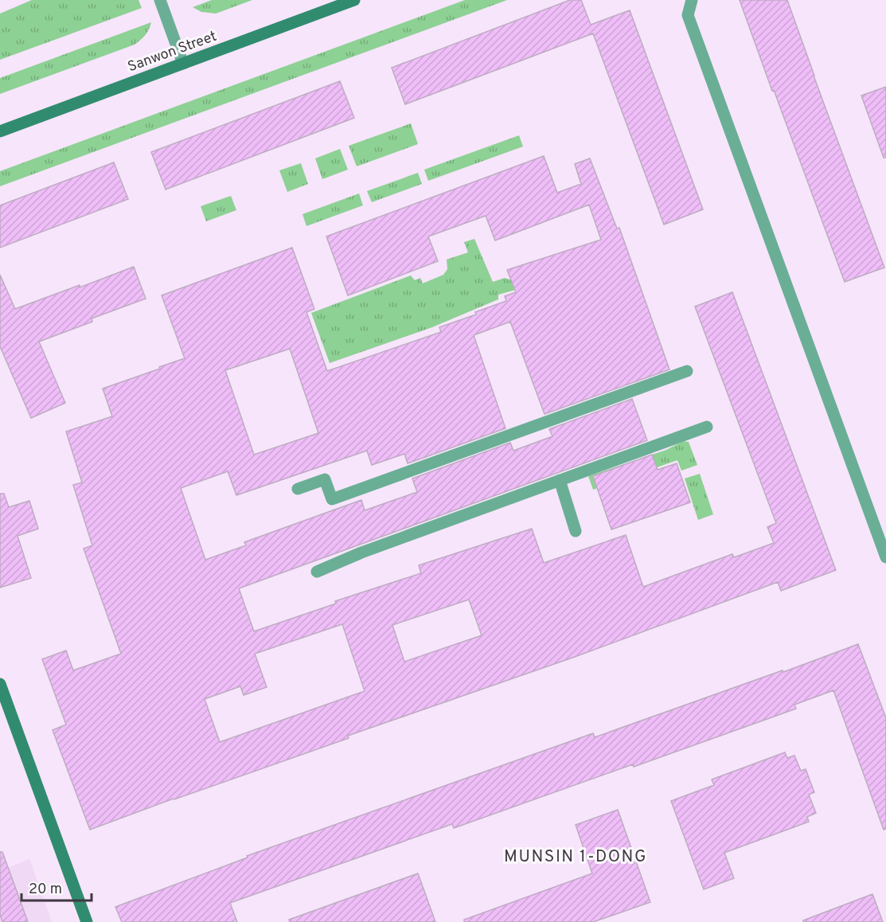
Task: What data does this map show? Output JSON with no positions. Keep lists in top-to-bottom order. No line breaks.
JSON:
{"streets":{"main road":["Sanwon Street"]},"districts":["MUNSIN 1-DONG"],"scale_bar":"20 m"}
